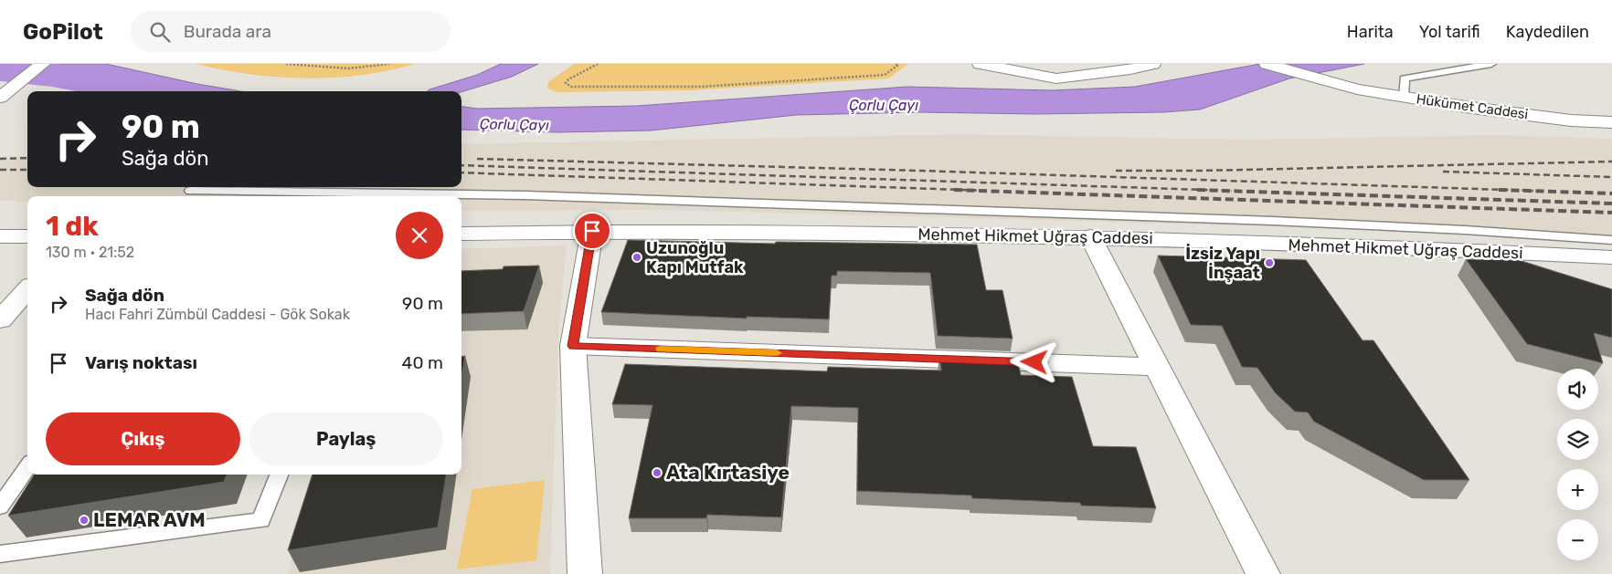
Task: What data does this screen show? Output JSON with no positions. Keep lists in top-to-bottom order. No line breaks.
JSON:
{"streets":{"street":["Hükümet Caddesi","Mehmet Hikmet Uğraş Caddesi"]},"water":["Çorlu Çayı"],"places":["Uzunoğlu Kapı Mutfak","İzsiz Yapı İnşaat","Ata Kırtasiye","LEMAR AVM"],"page":{"header":"GoPilot","search":"Burada ara","nav":["Harita","Yol tarifi","Kaydedilen"],"turn":["90 m","Sağa dön"],"heading":["1 dk","130 m · 21:52"],"list":[{"name":"Sağa dön","note":"Hacı Fahri Zümbül Caddesi - Gök Sokak","value":"90 m"},{"name":"Varış noktası","value":"40 m"}],"map_buttons":["+","−"],"buttons":["Çıkış","Paylaş"]}}
